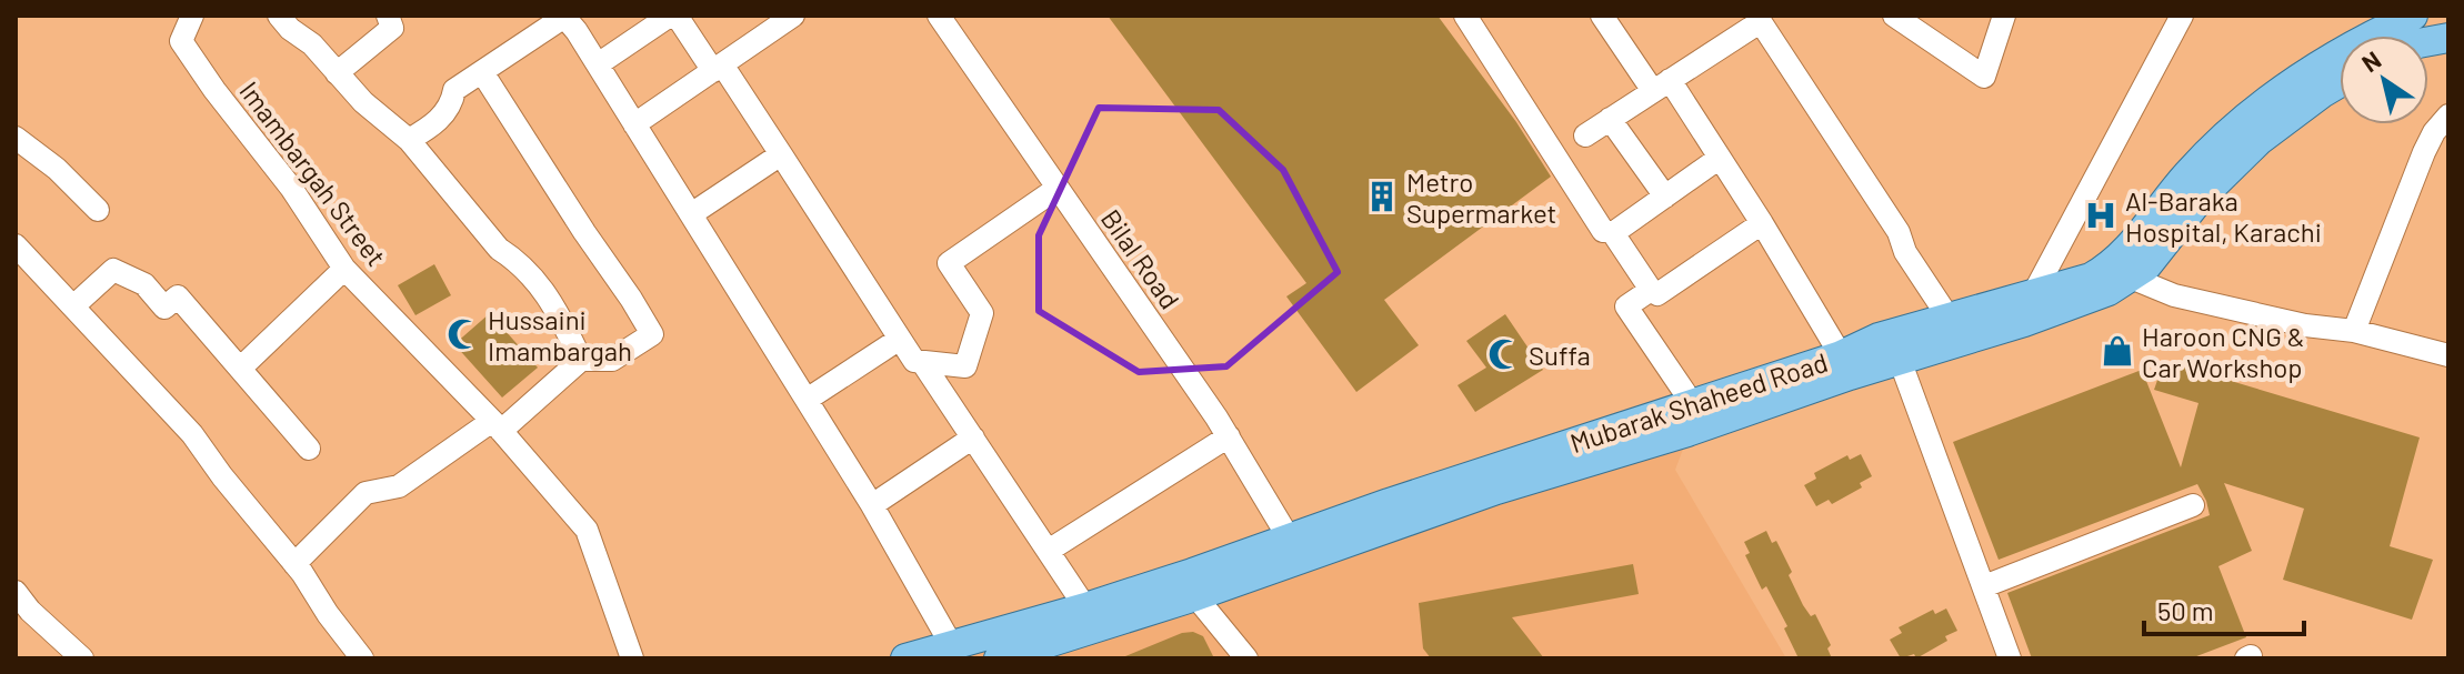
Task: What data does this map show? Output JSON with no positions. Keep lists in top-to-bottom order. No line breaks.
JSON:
{"streets":{"main road":["Mubarak Shaheed Road"],"street":["Imambargah Street","Bilal Road"]},"crossings":[["Bilal Road","Mubarak Shaheed Road"]],"places":{"building":["Metro Supermarket"],"hospital":["Al-Baraka Hospital, Karachi"],"mosque":["Hussaini Imambargah","Suffa"],"shop":["Haroon CNG & Car Workshop"]},"scale_bar":"50 m","north":"top left"}
